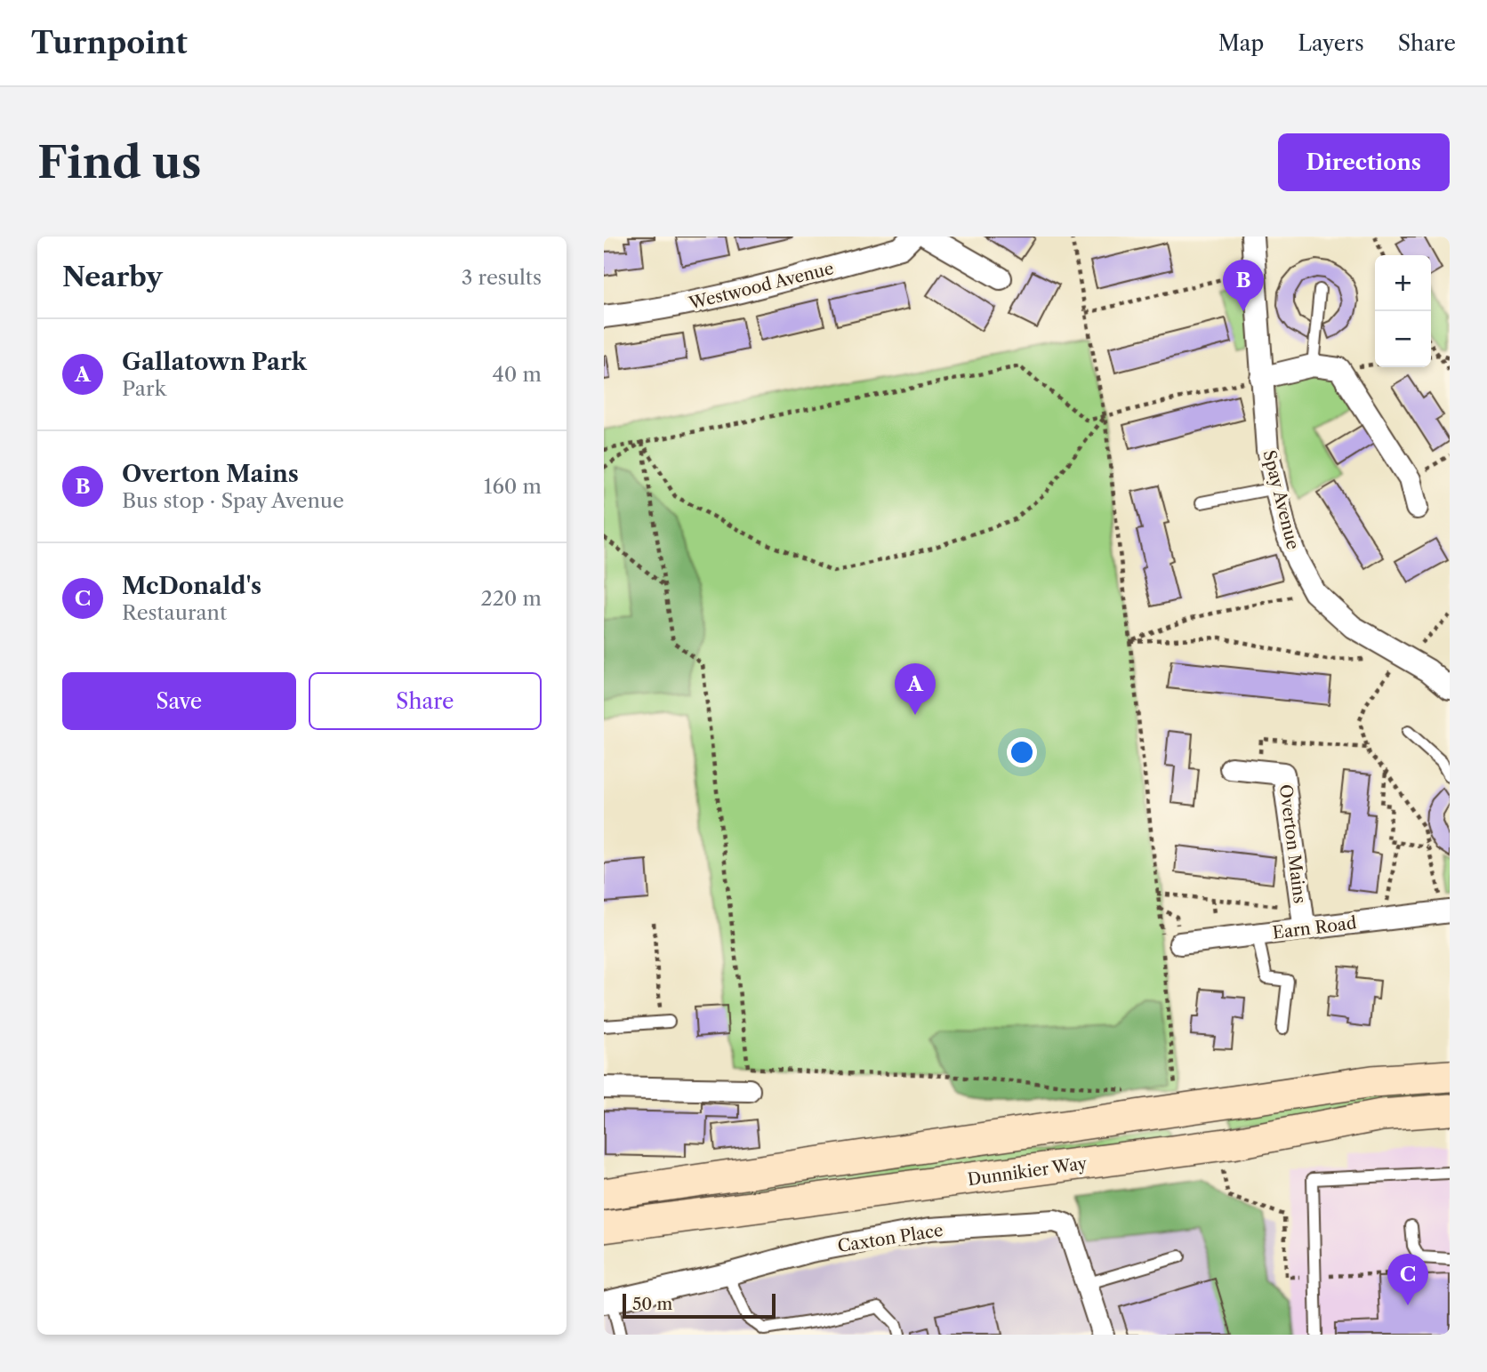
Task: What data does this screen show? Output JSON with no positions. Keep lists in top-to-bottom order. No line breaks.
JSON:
{"streets":{"main road":["Dunnikier Way"],"street":["Westwood Avenue","Spay Avenue","Overton Mains","Earn Road","Caxton Place"]},"crossings":[["Overton Mains","Earn Road"]],"scale_bar":"50 m","page":{"header":"Turnpoint","nav":["Map","Layers","Share"],"buttons":["Directions",["Save","Share"]],"title":"Find us","heading":["Nearby","3 results"],"map_buttons":["+","−"],"pins":["B","A","C"],"list":[{"mark":"A","name":"Gallatown Park","note":"Park","value":"40 m"},{"mark":"B","name":"Overton Mains","note":"Bus stop · Spay Avenue","value":"160 m"},{"mark":"C","name":"McDonald's","note":"Restaurant","value":"220 m"}],"scale":"50 m"}}
